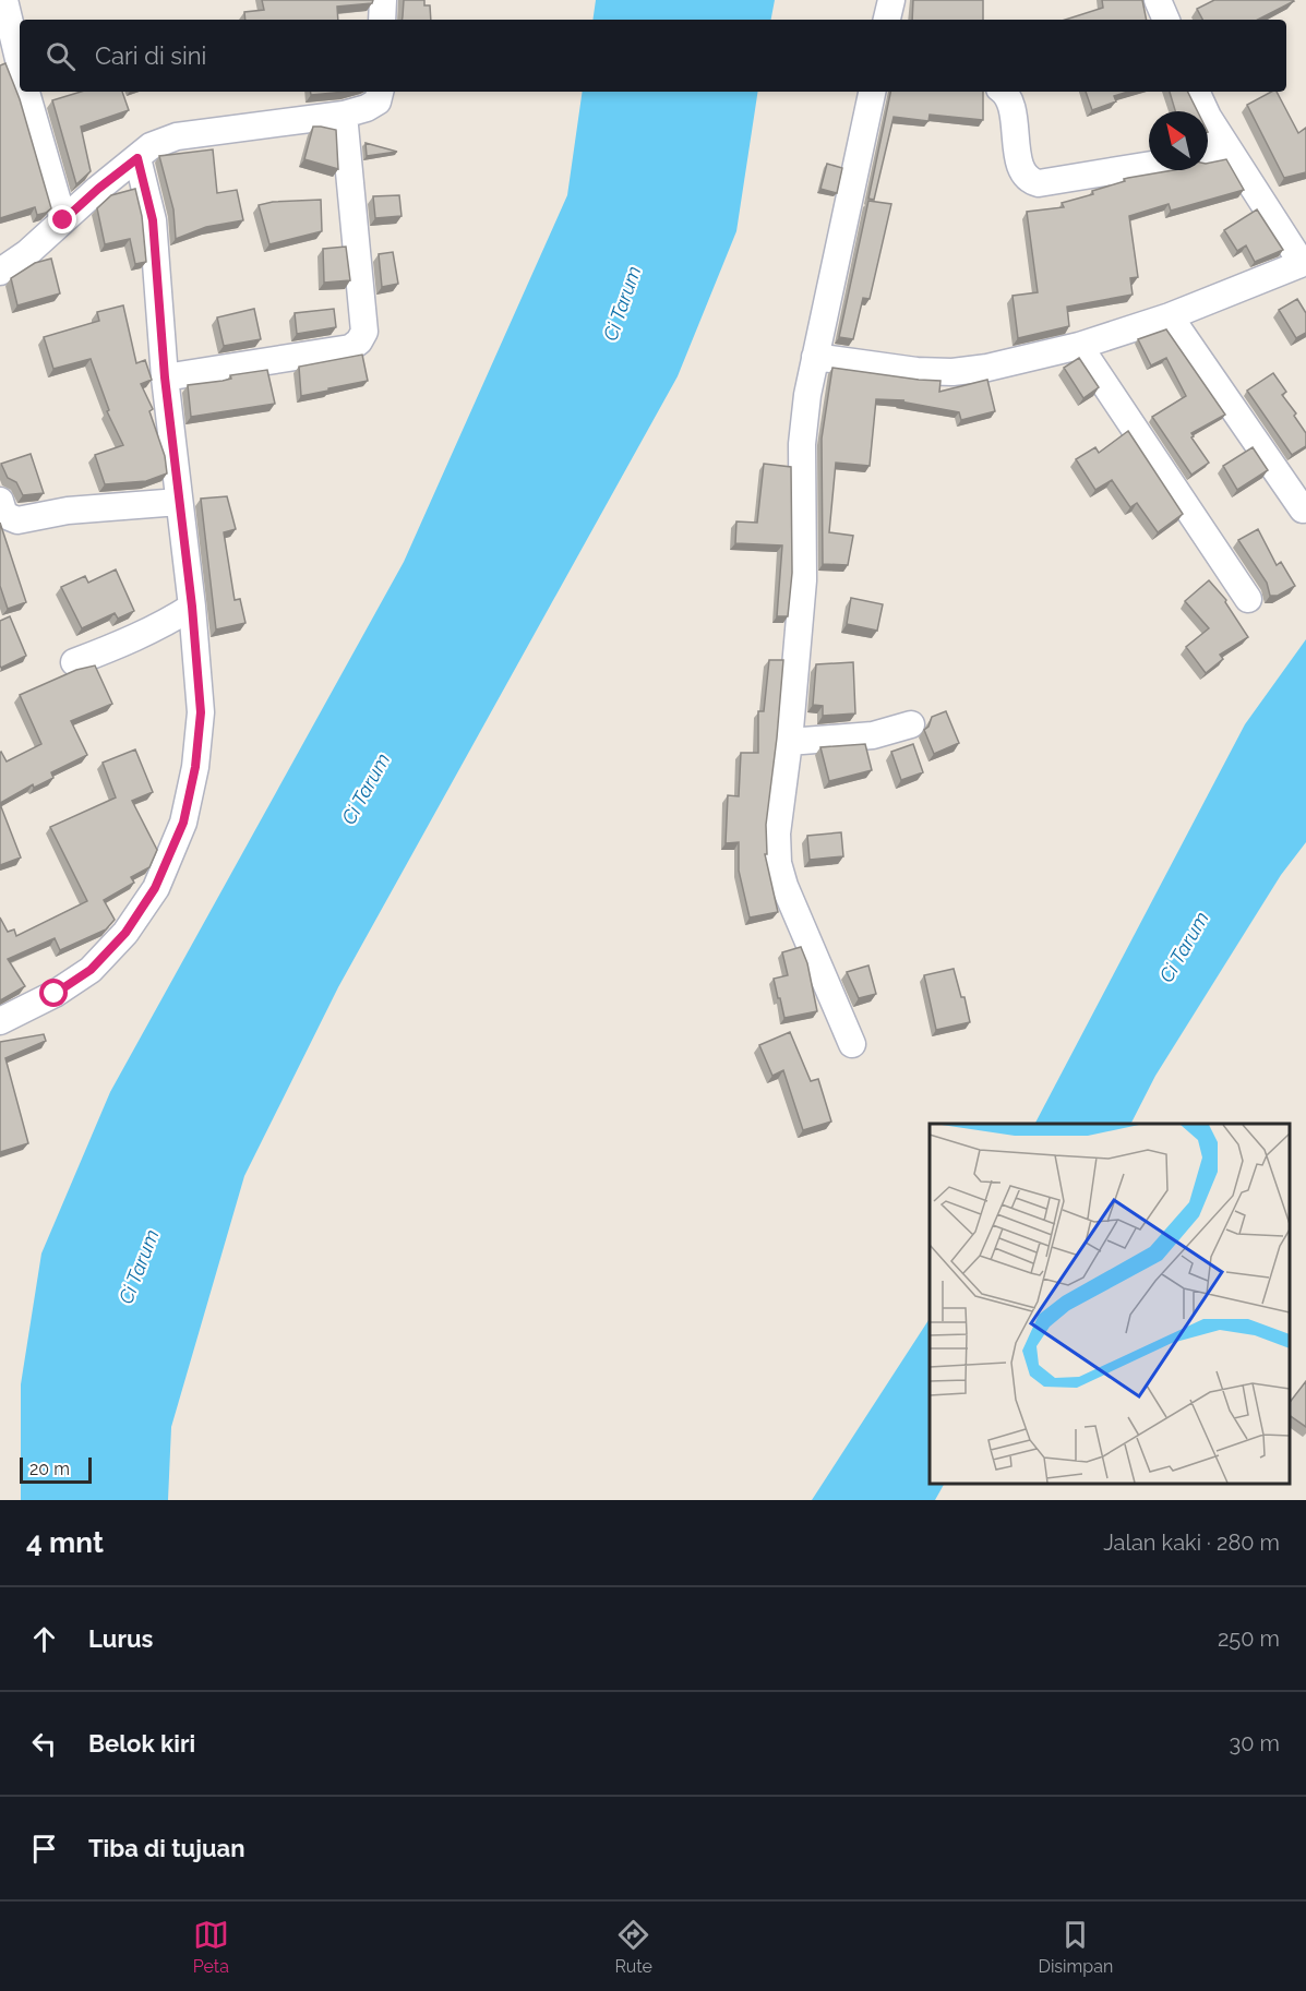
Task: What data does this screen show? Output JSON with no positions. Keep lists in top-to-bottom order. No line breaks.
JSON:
{"water":["Ci Tarum"],"scale_bar":"20 m","north":"top left","page":{"search":"Cari di sini","scale":"20 m","heading":["4 mnt","Jalan kaki · 280 m"],"list":[["Lurus","250 m"],["Belok kiri","30 m"],"Tiba di tujuan"],"nav":["Peta","Rute","Disimpan"]}}
